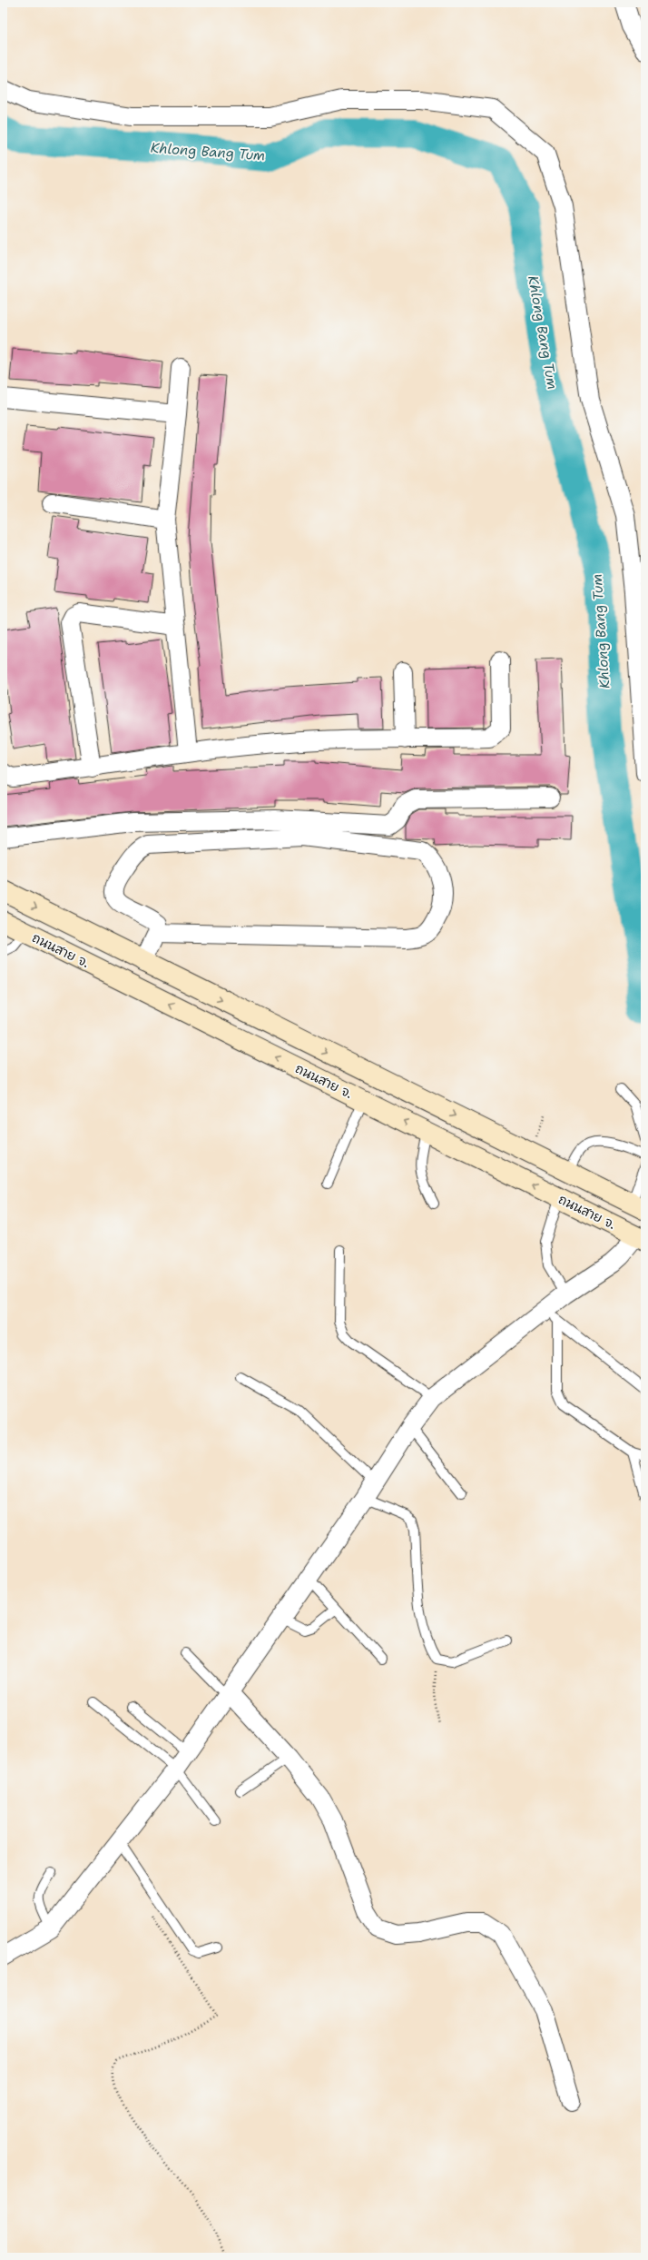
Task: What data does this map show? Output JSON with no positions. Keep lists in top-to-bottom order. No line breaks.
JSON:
{"streets":{"main road":["ถนนสาย จ."]},"water":["Khlong Bang Tum"]}
